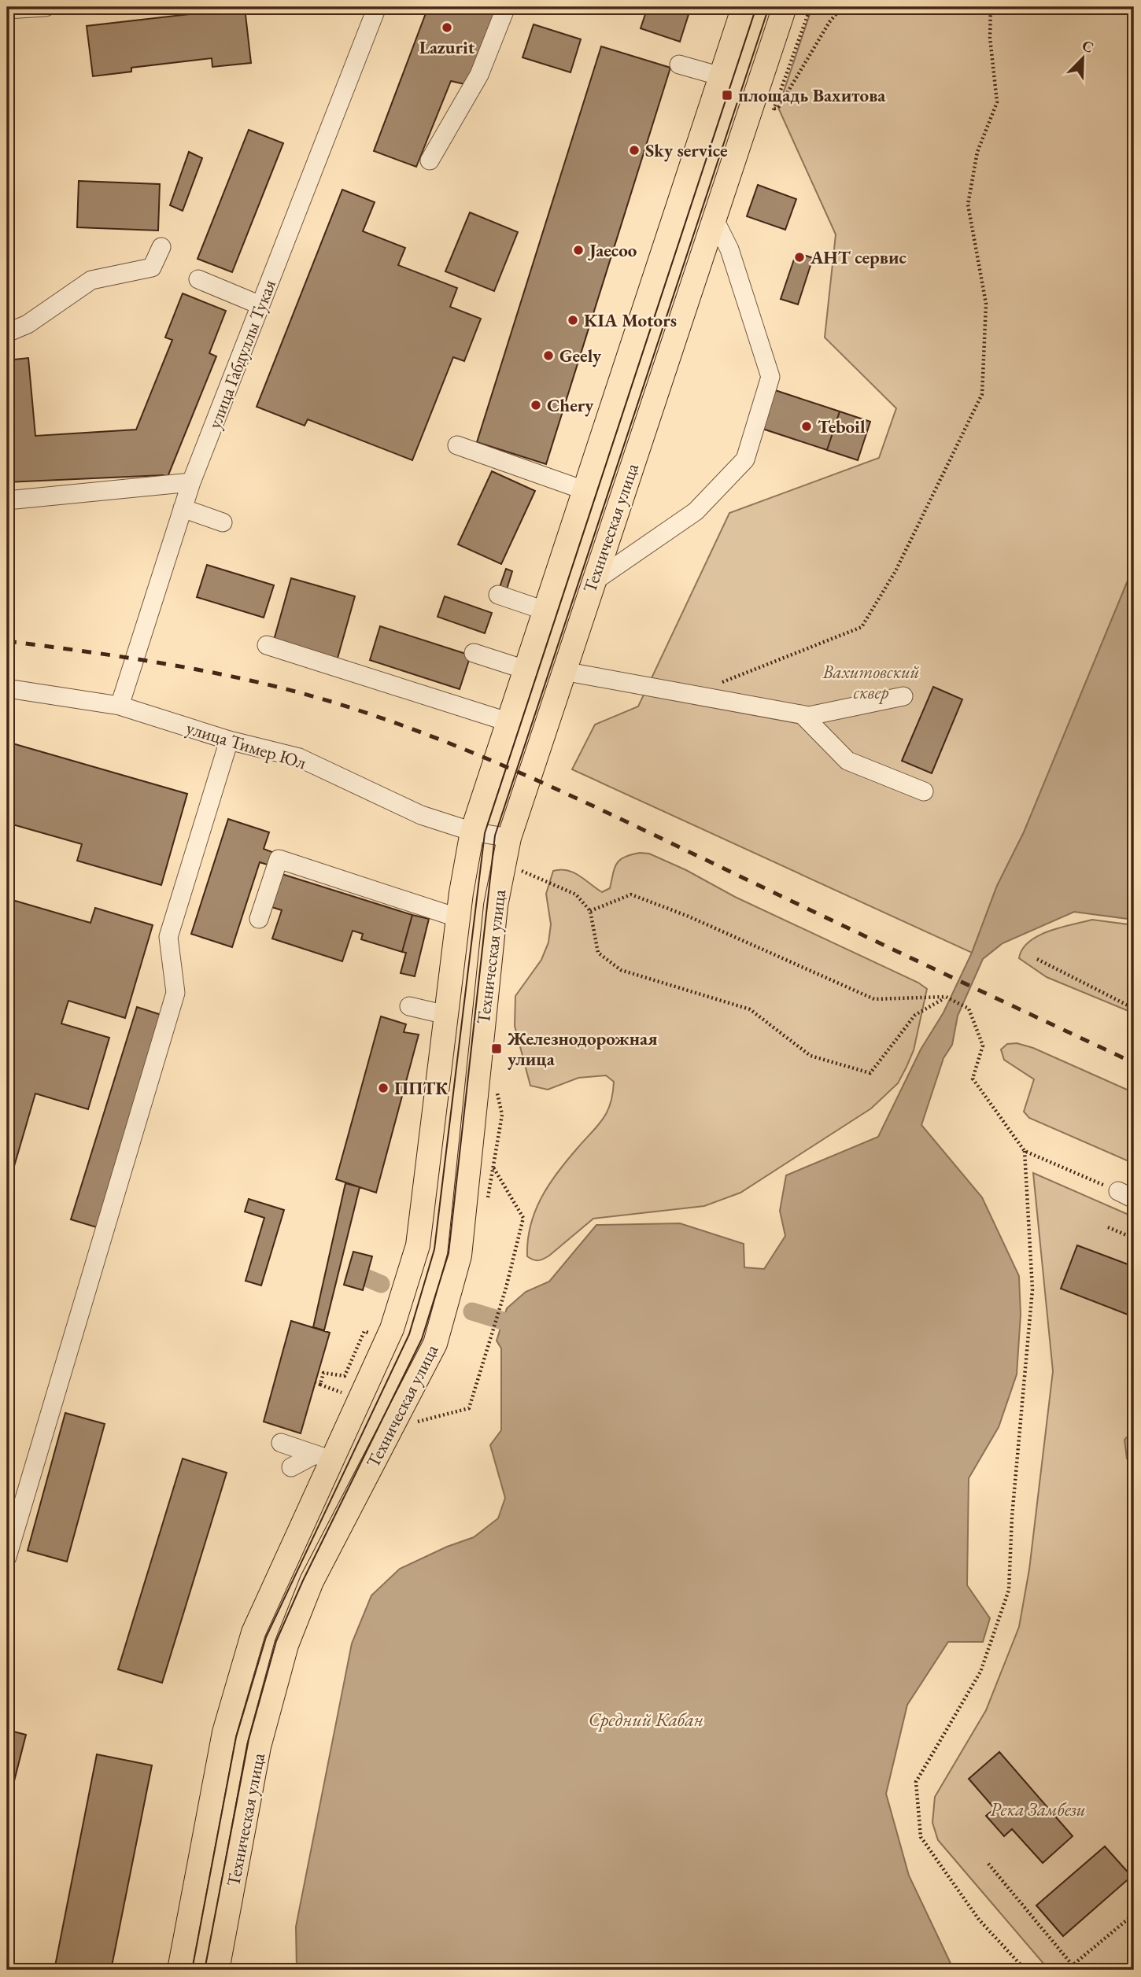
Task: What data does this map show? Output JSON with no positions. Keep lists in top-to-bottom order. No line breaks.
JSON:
{"streets":{"main road":["Техническая улица"],"street":["улица Габдуллы Тукая","улица Тимер Юл"]},"crossings":[["улица Габдуллы Тукая","улица Тимер Юл"],["Техническая улица","улица Тимер Юл"]],"water":["Средний Кабан"],"parks":["Вахитовский сквер","Река Замбези"],"places":{"other":["Lazurit","Sky service","Jaecoo","АНТ сервис","KIA Motors","Geely","Chery","Teboil","ППТК"],"transit":["площадь Вахитова","Железнодорожная улица"]},"north":"top right"}
